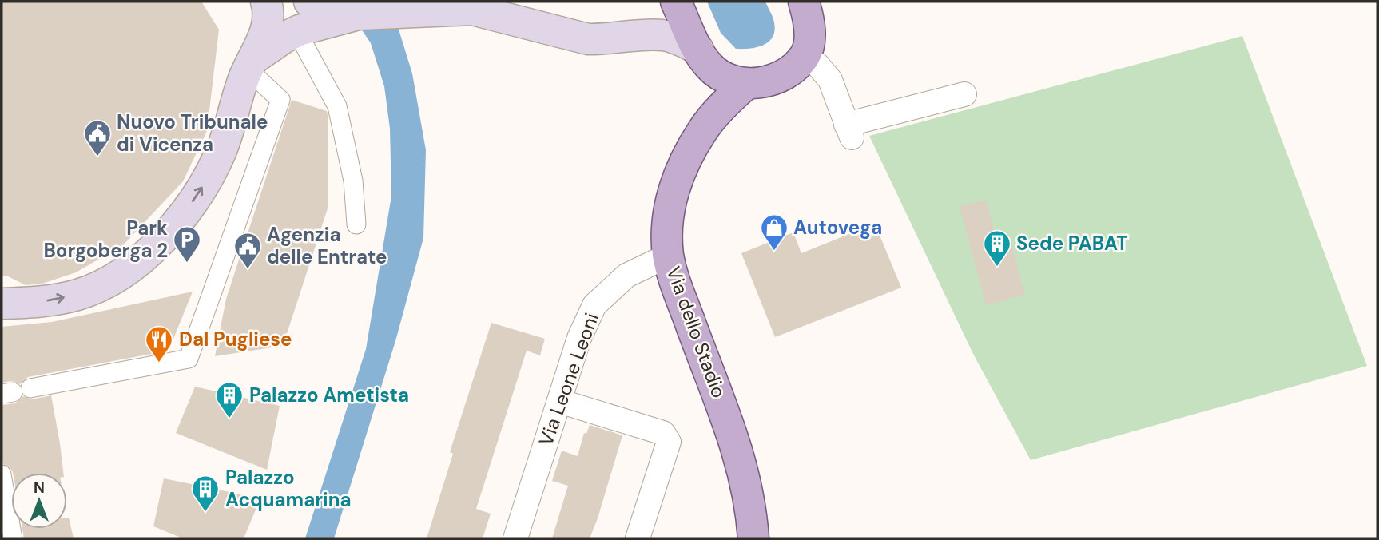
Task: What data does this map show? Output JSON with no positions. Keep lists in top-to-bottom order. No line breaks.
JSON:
{"streets":{"main road":["Via dello Stadio"],"street":["Via Leone Leoni"]},"crossings":[["Via dello Stadio","Via Leone Leoni"]],"places":{"public building":["Nuovo Tribunale di Vicenza","Agenzia delle Entrate"],"shop":["Autovega"],"parking":["Park Borgoberga 2"],"building":["Sede PABAT","Palazzo Ametista","Palazzo Acquamarina"],"restaurant":["Dal Pugliese"]},"north":"top"}
